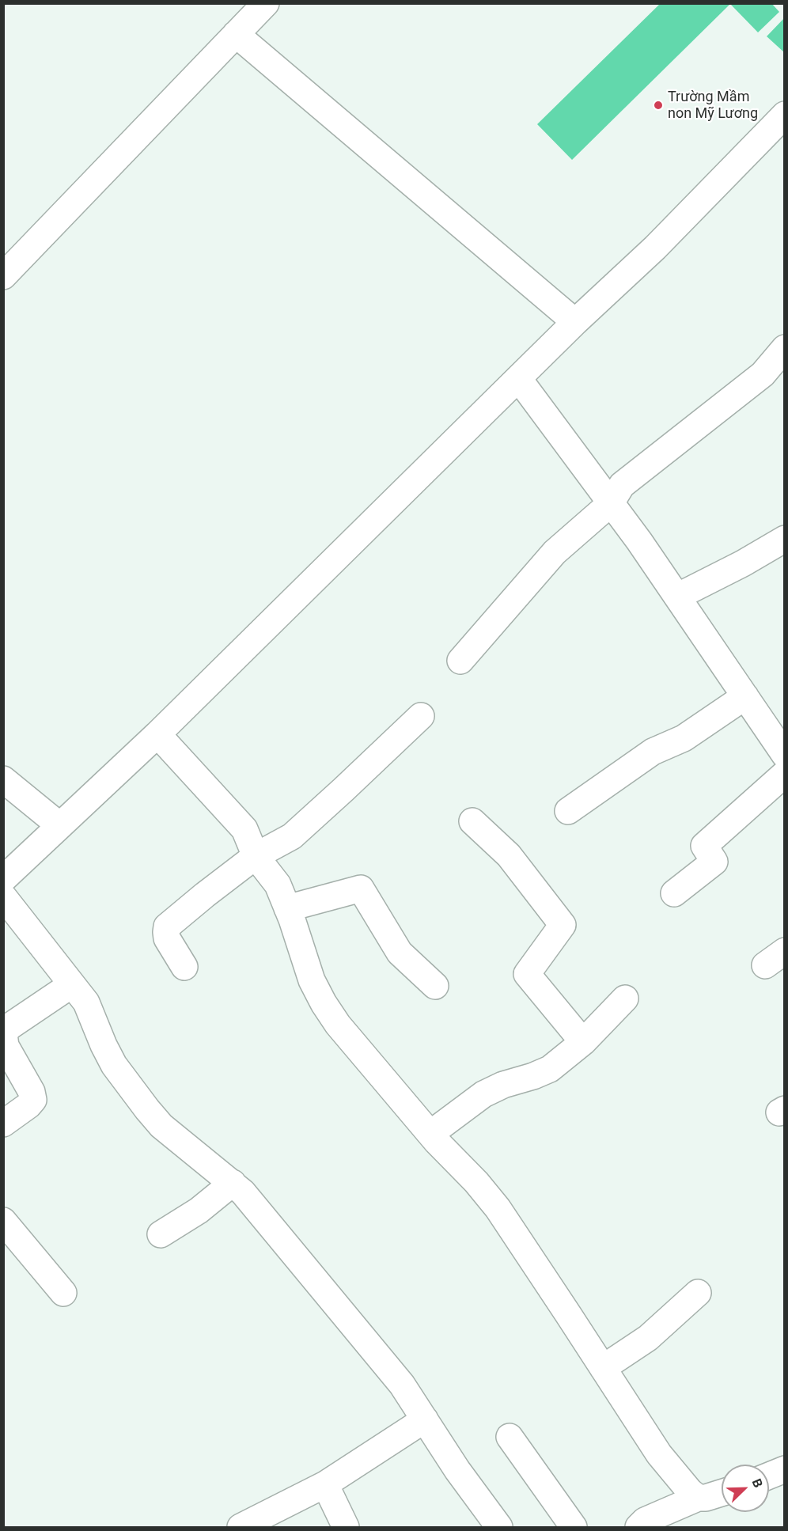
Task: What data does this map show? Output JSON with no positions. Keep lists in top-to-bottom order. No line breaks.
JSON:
{"places":["Trường Mầm non Mỹ Lương"],"north":"top right"}
